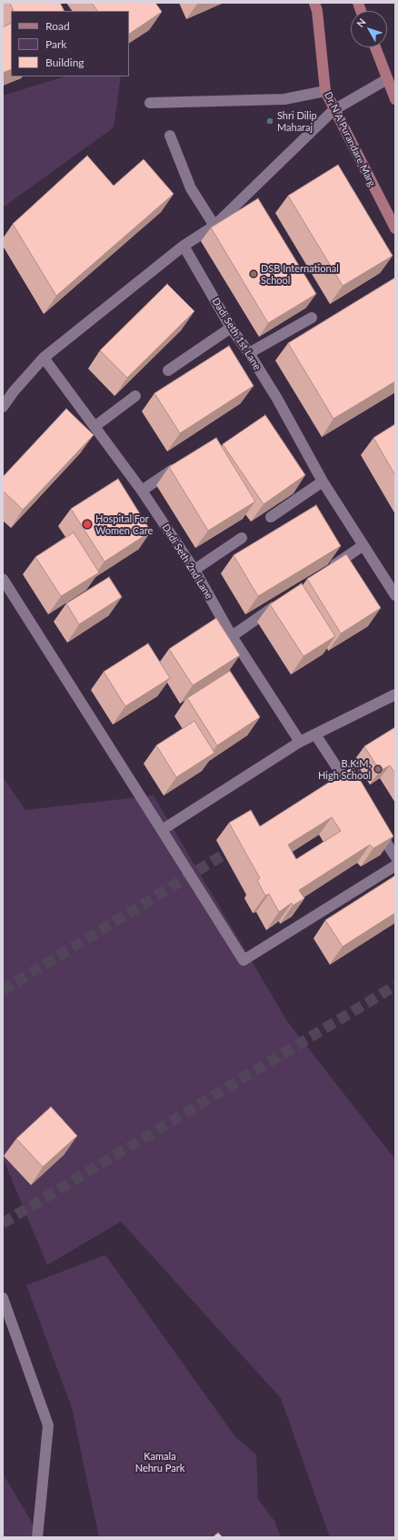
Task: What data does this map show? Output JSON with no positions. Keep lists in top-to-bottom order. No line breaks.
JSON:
{"streets":{"main road":["Dr N A Purandare Marg"],"street":["Dadi Seth 1st Lane","Dadi Seth 2nd Lane"]},"parks":["Kamala Nehru Park"],"places":["Shri Dilip Maharaj","DSB International School","Hospital For Women Care","B.K.M. High School"],"legend":["Road","Park","Building"],"north":"top left"}
